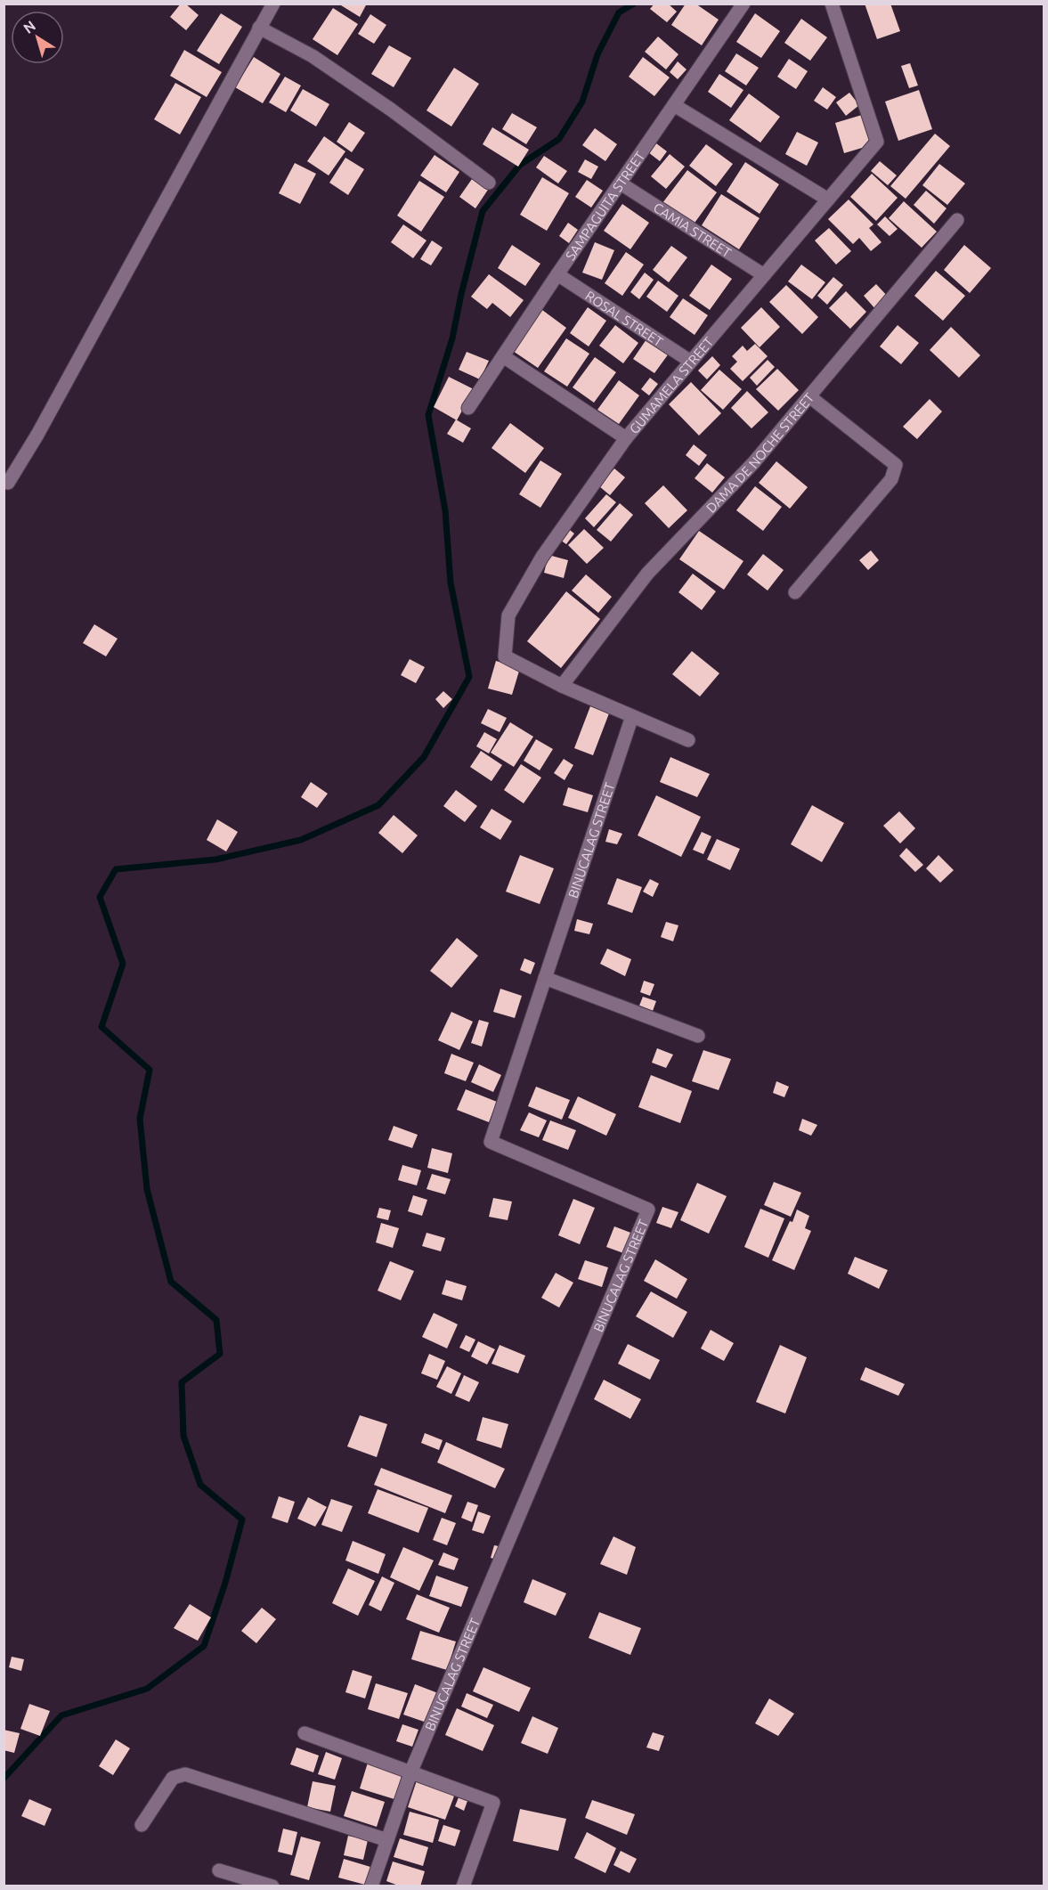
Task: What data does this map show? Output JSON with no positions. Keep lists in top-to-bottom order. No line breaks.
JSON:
{"streets":{"street":["SAMPAGUITA STREET","CAMIA STREET","ROSAL STREET","GUMAMELA STREET","DAMA DE NOCHE STREET","BINUCALAG STREET"]},"crossings":[["SAMPAGUITA STREET","CAMIA STREET"],["SAMPAGUITA STREET","ROSAL STREET"],["CAMIA STREET","GUMAMELA STREET"],["ROSAL STREET","GUMAMELA STREET"],["GUMAMELA STREET","DAMA DE NOCHE STREET"],["GUMAMELA STREET","BINUCALAG STREET"]],"north":"top left"}
